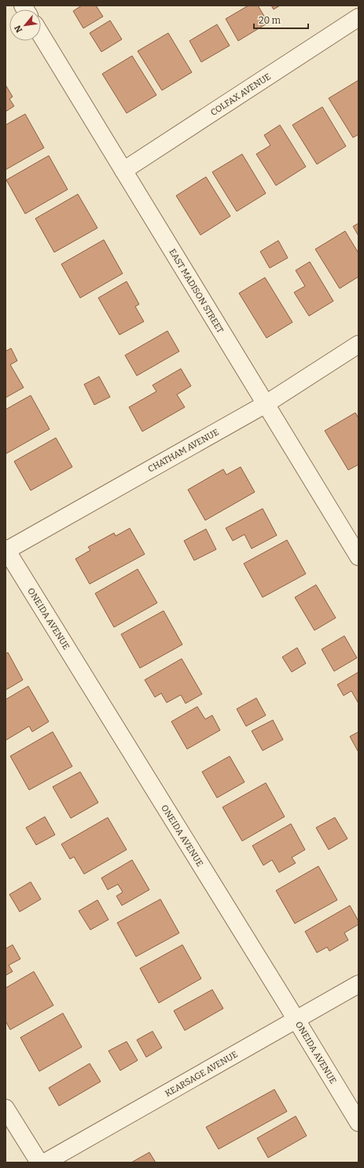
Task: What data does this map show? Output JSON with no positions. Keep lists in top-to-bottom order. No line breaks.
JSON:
{"streets":{"street":["COLFAX AVENUE","EAST MADISON STREET","CHATHAM AVENUE","ONEIDA AVENUE","KEARSAGE AVENUE"]},"crossings":[["COLFAX AVENUE","EAST MADISON STREET"],["EAST MADISON STREET","CHATHAM AVENUE"],["CHATHAM AVENUE","ONEIDA AVENUE"],["ONEIDA AVENUE","KEARSAGE AVENUE"]],"scale_bar":"20 m","north":"bottom left"}
